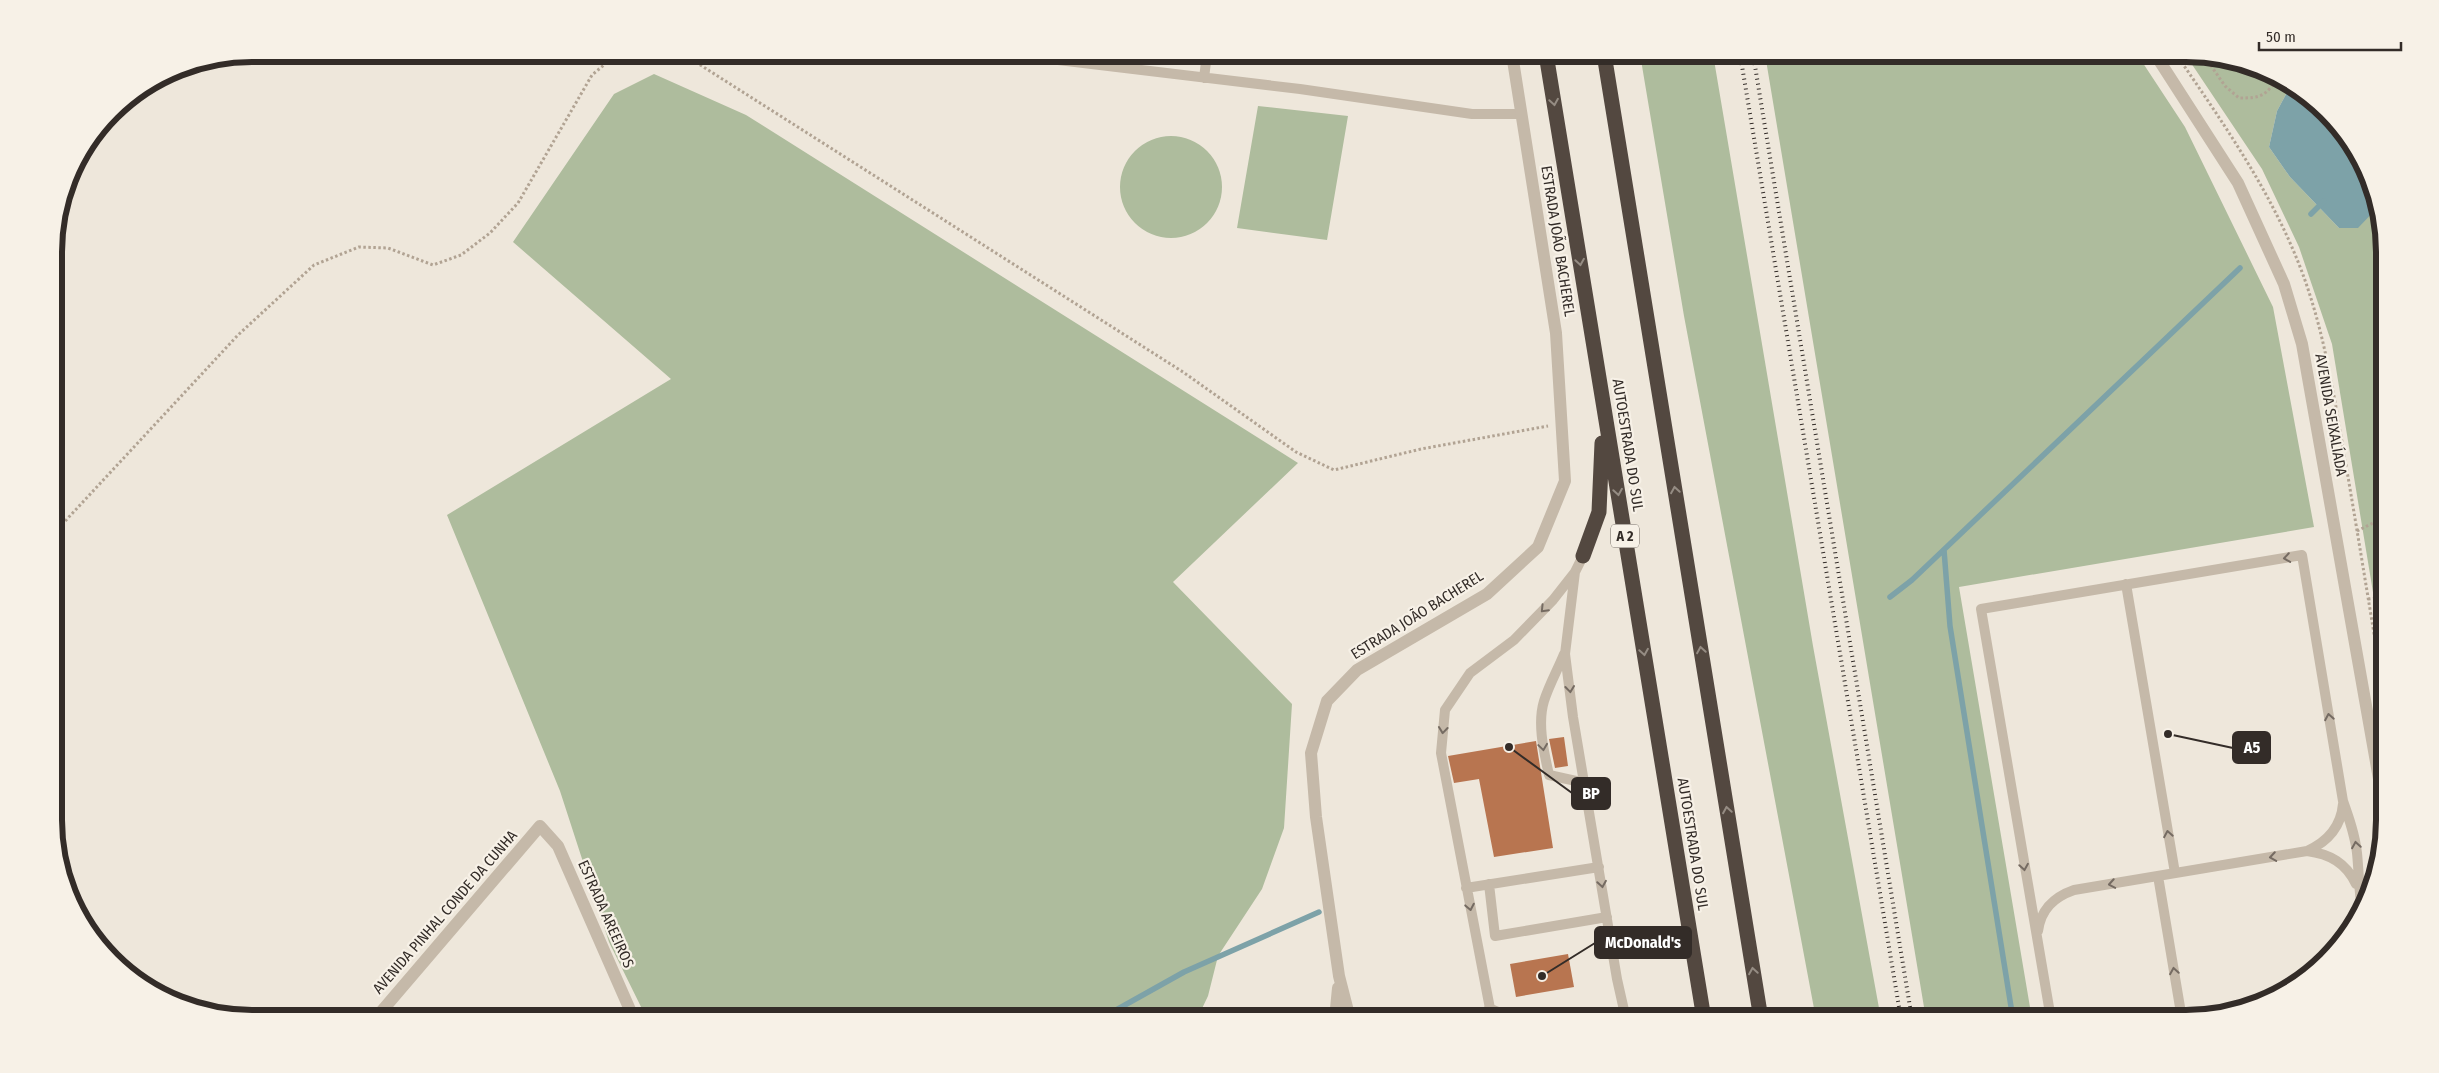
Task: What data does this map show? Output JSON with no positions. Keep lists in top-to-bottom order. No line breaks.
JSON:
{"streets":{"highway":["AUTOESTRADA DO SUL","A 2"],"street":["ESTRADA JOÃO BACHEREL","AVENIDA SEIXALÍADA","AVENIDA PINHAL CONDE DA CUNHA","ESTRADA AREEIROS"]},"crossings":[["AVENIDA PINHAL CONDE DA CUNHA","ESTRADA AREEIROS"]],"places":["A5","BP","McDonald's"],"scale_bar":"50 m"}
